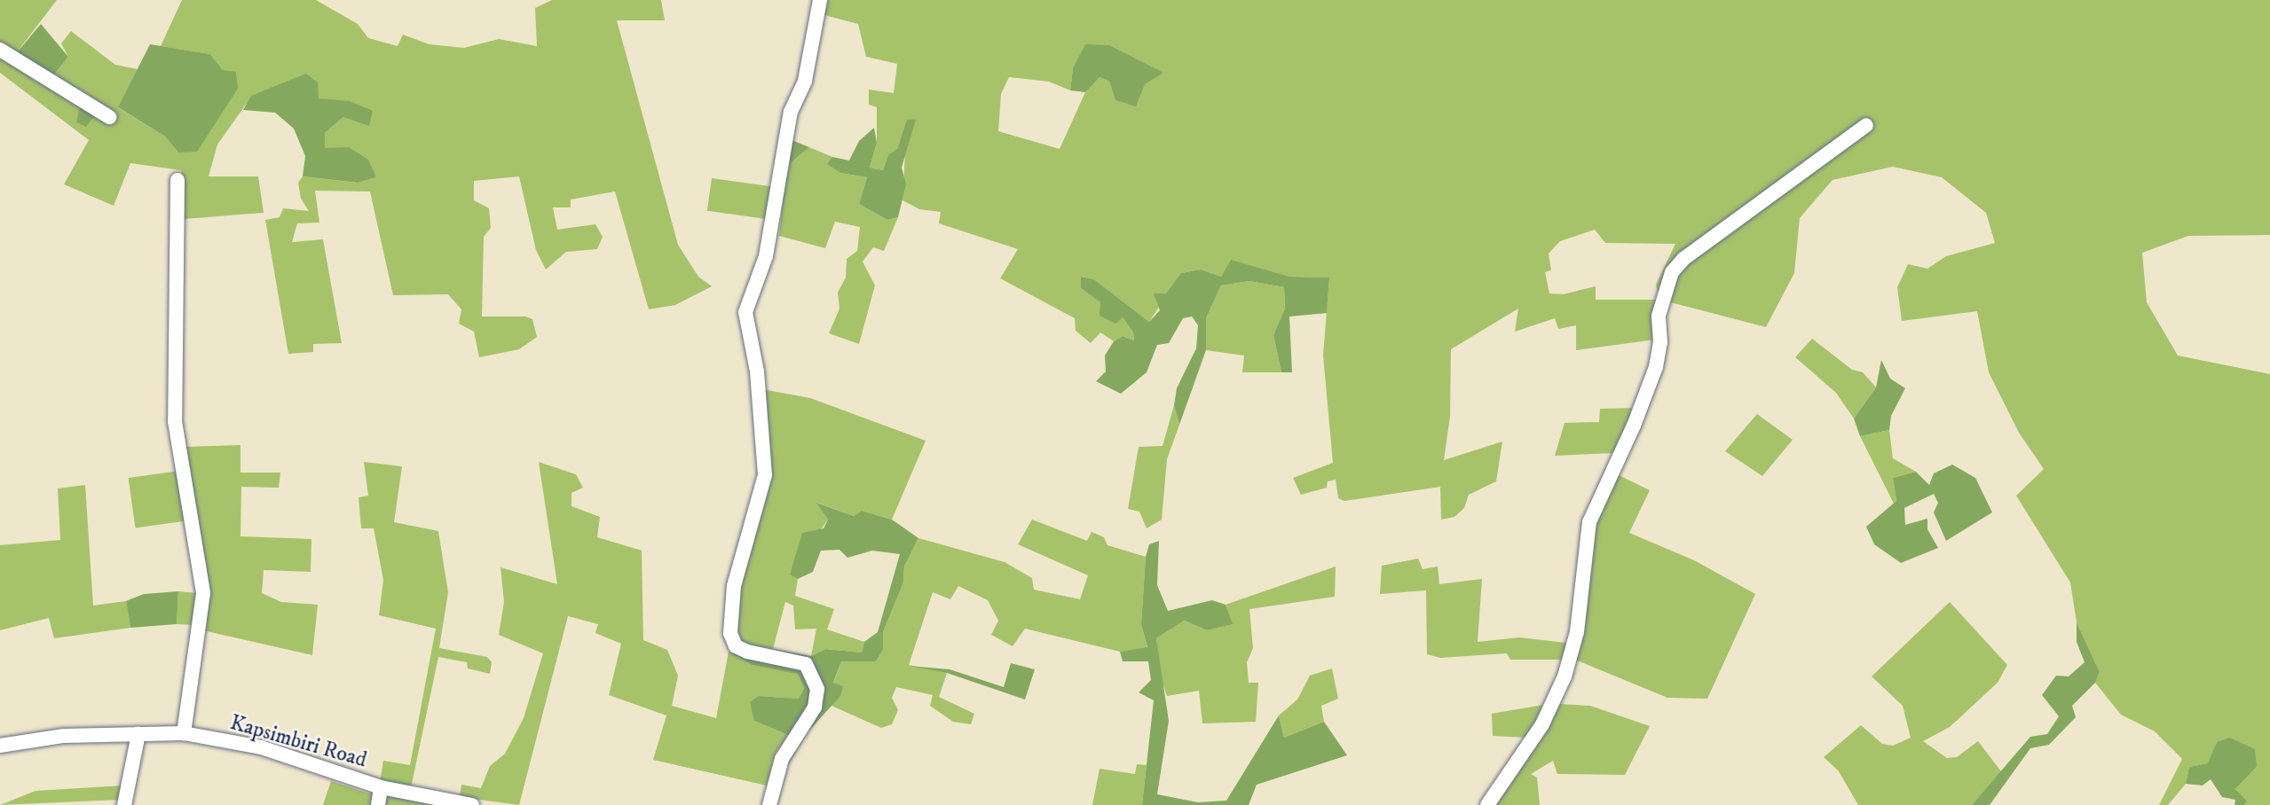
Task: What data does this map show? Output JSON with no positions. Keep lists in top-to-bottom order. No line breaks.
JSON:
{"streets":{"street":["Kapsimbiri Road"]}}
